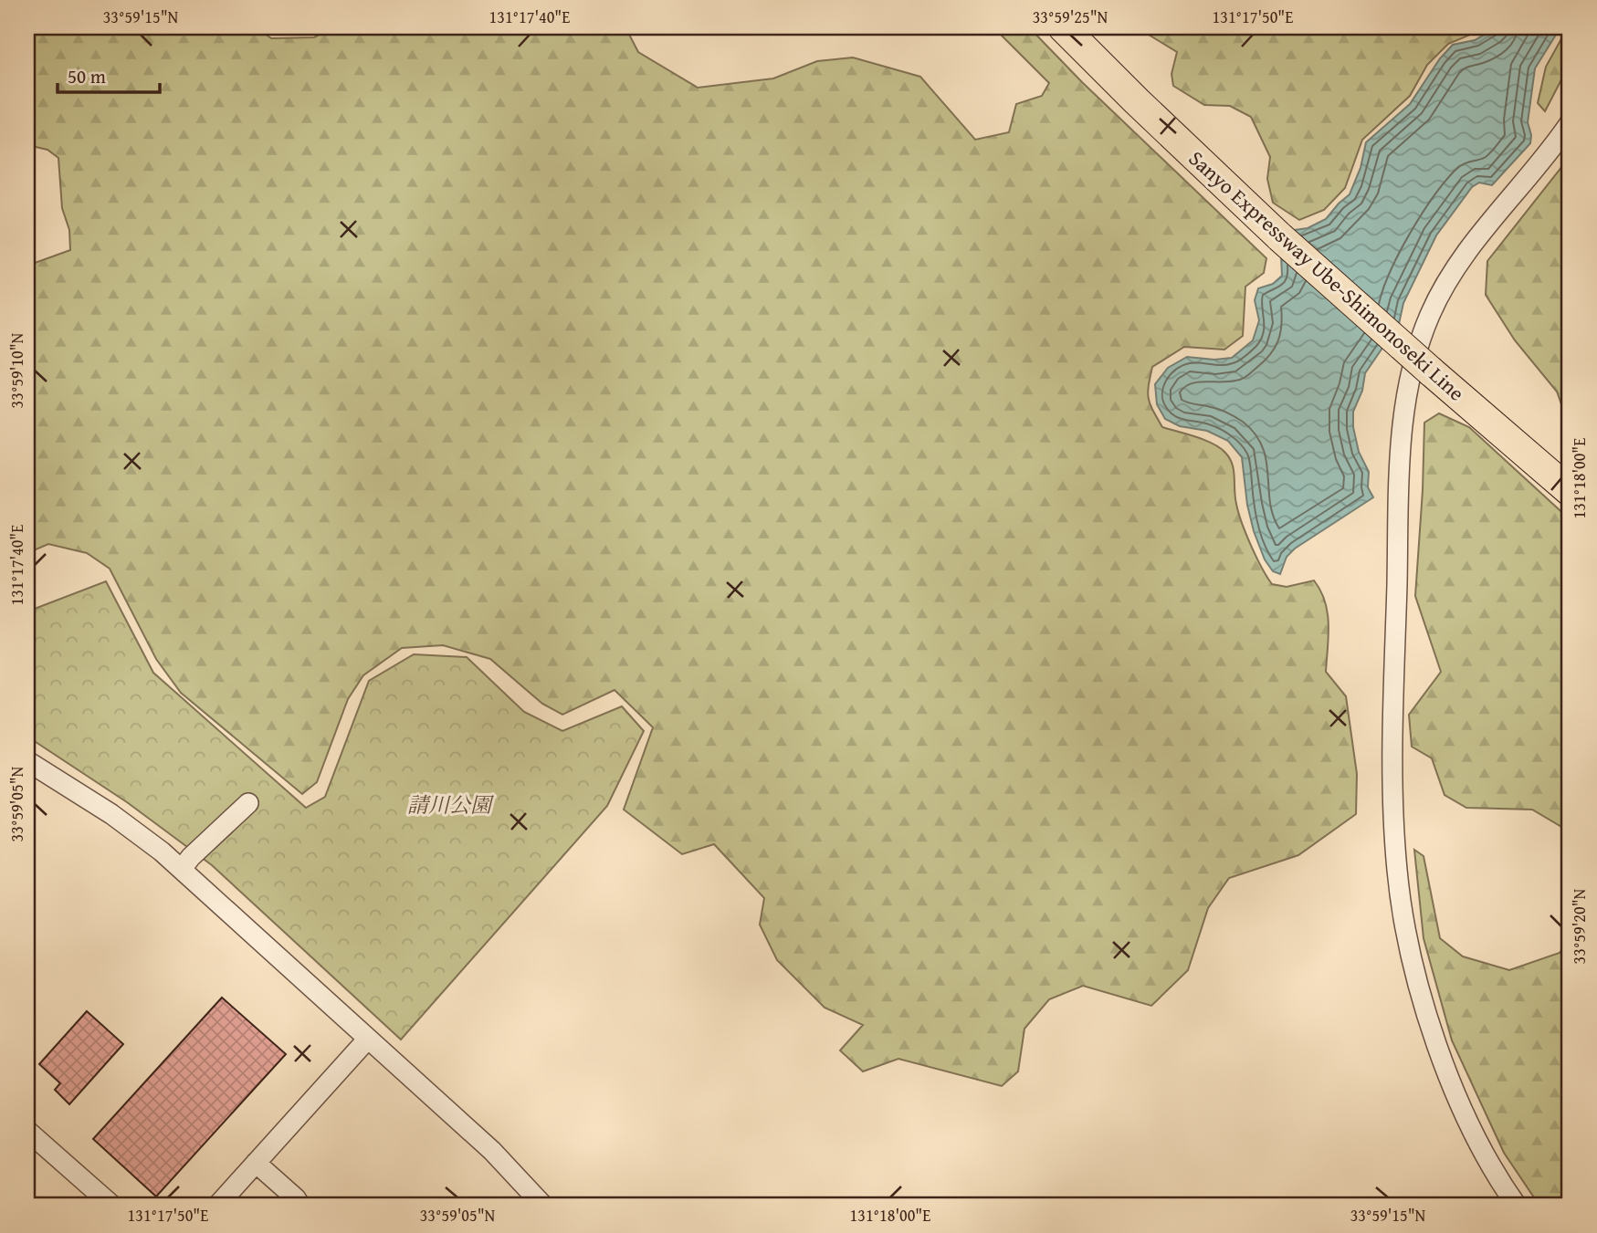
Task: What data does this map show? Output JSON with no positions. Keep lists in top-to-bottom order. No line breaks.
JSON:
{"streets":{"highway":["Sanyo Expressway Ube-Shimonoseki Line"]},"parks":["請川公園"],"scale_bar":"50 m","coordinates":["33°59'15\"N","131°17'40\"E","33°59'25\"N","131°17'50\"E","33°59'10\"N","131°18'00\"E","33°59'05\"N","33°59'20\"N"]}
